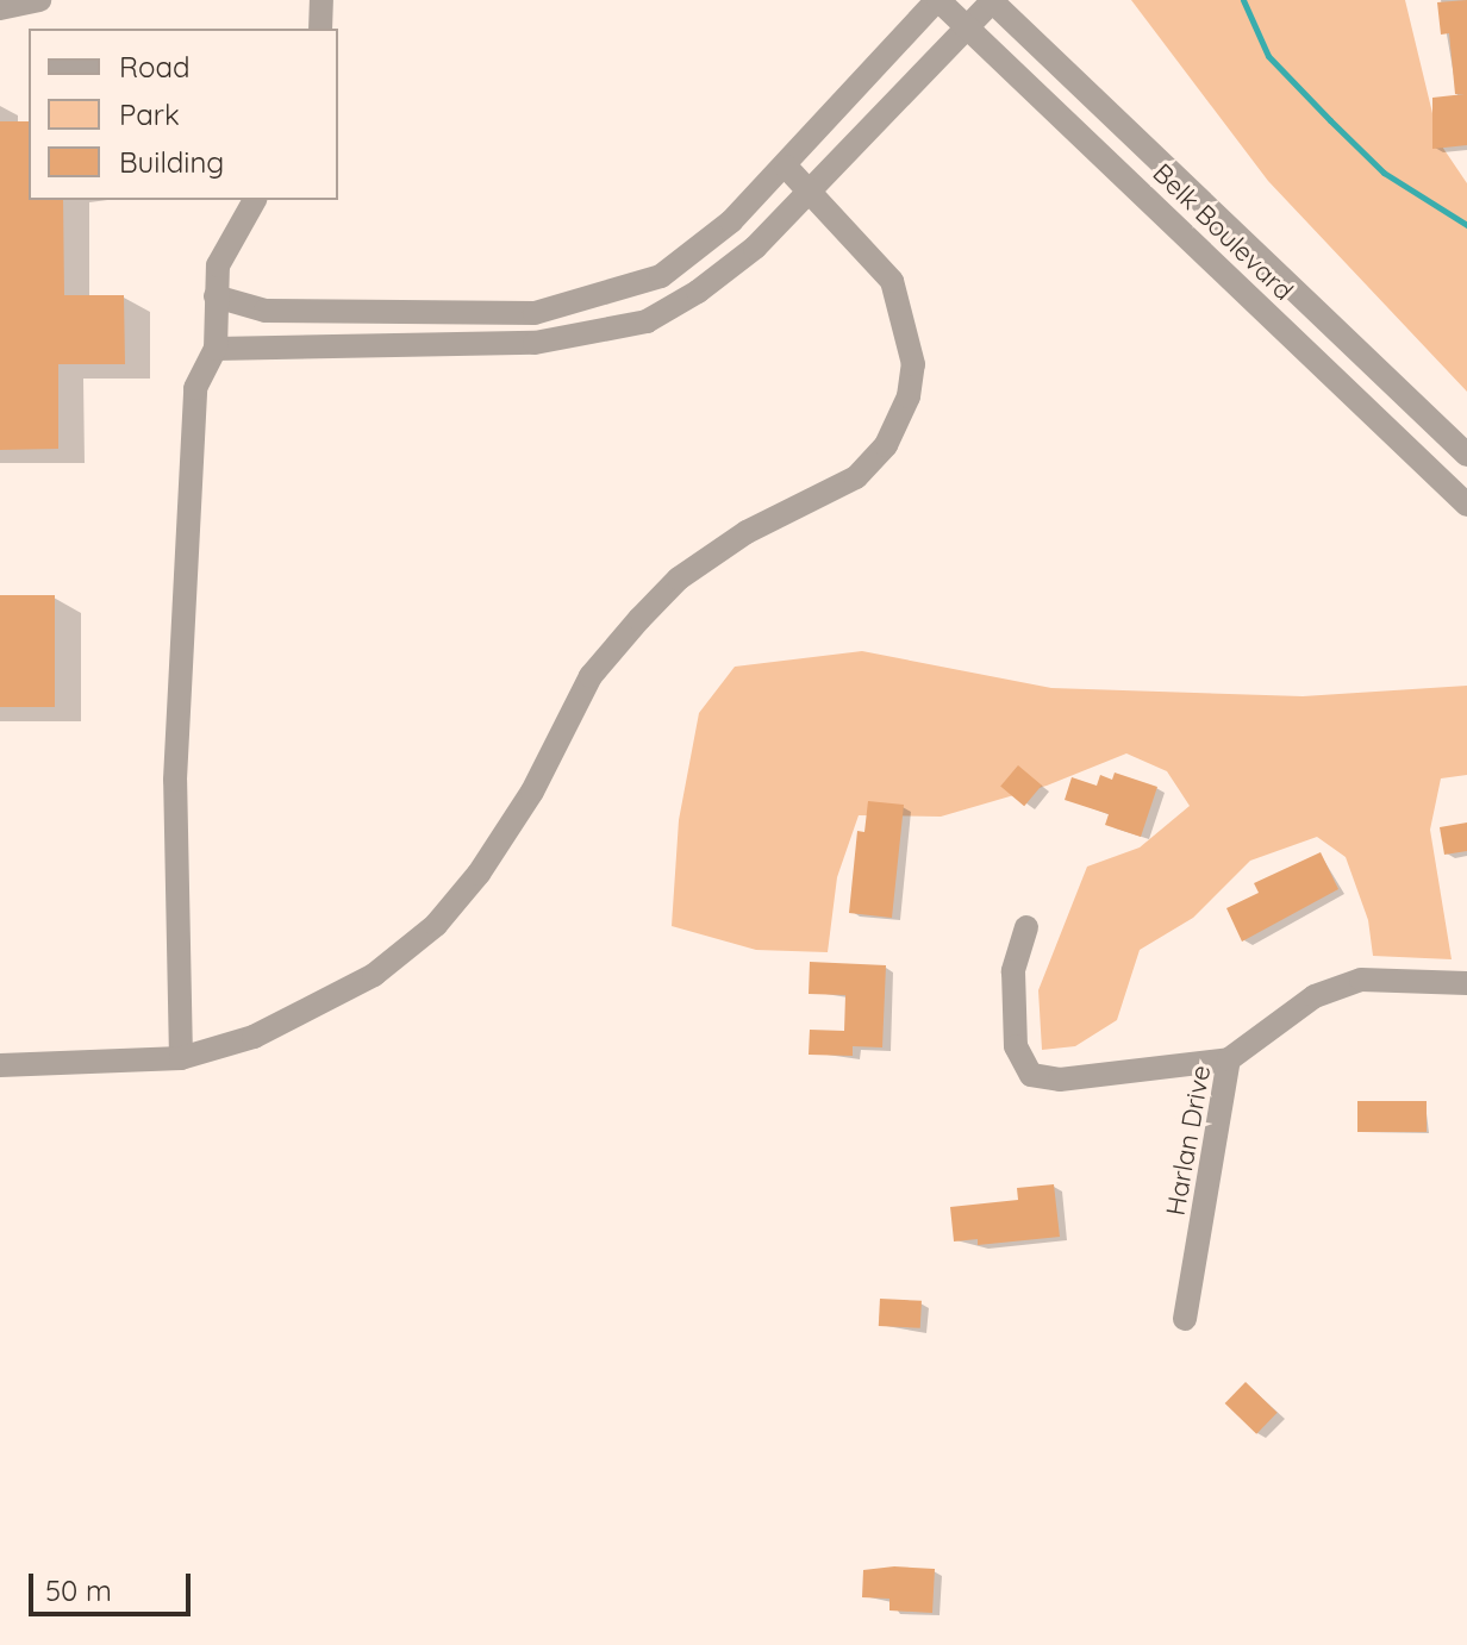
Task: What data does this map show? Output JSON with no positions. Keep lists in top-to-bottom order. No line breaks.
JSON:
{"streets":{"street":["Belk Boulevard","Harlan Drive"]},"legend":["Road","Park","Building"],"scale_bar":"50 m"}
